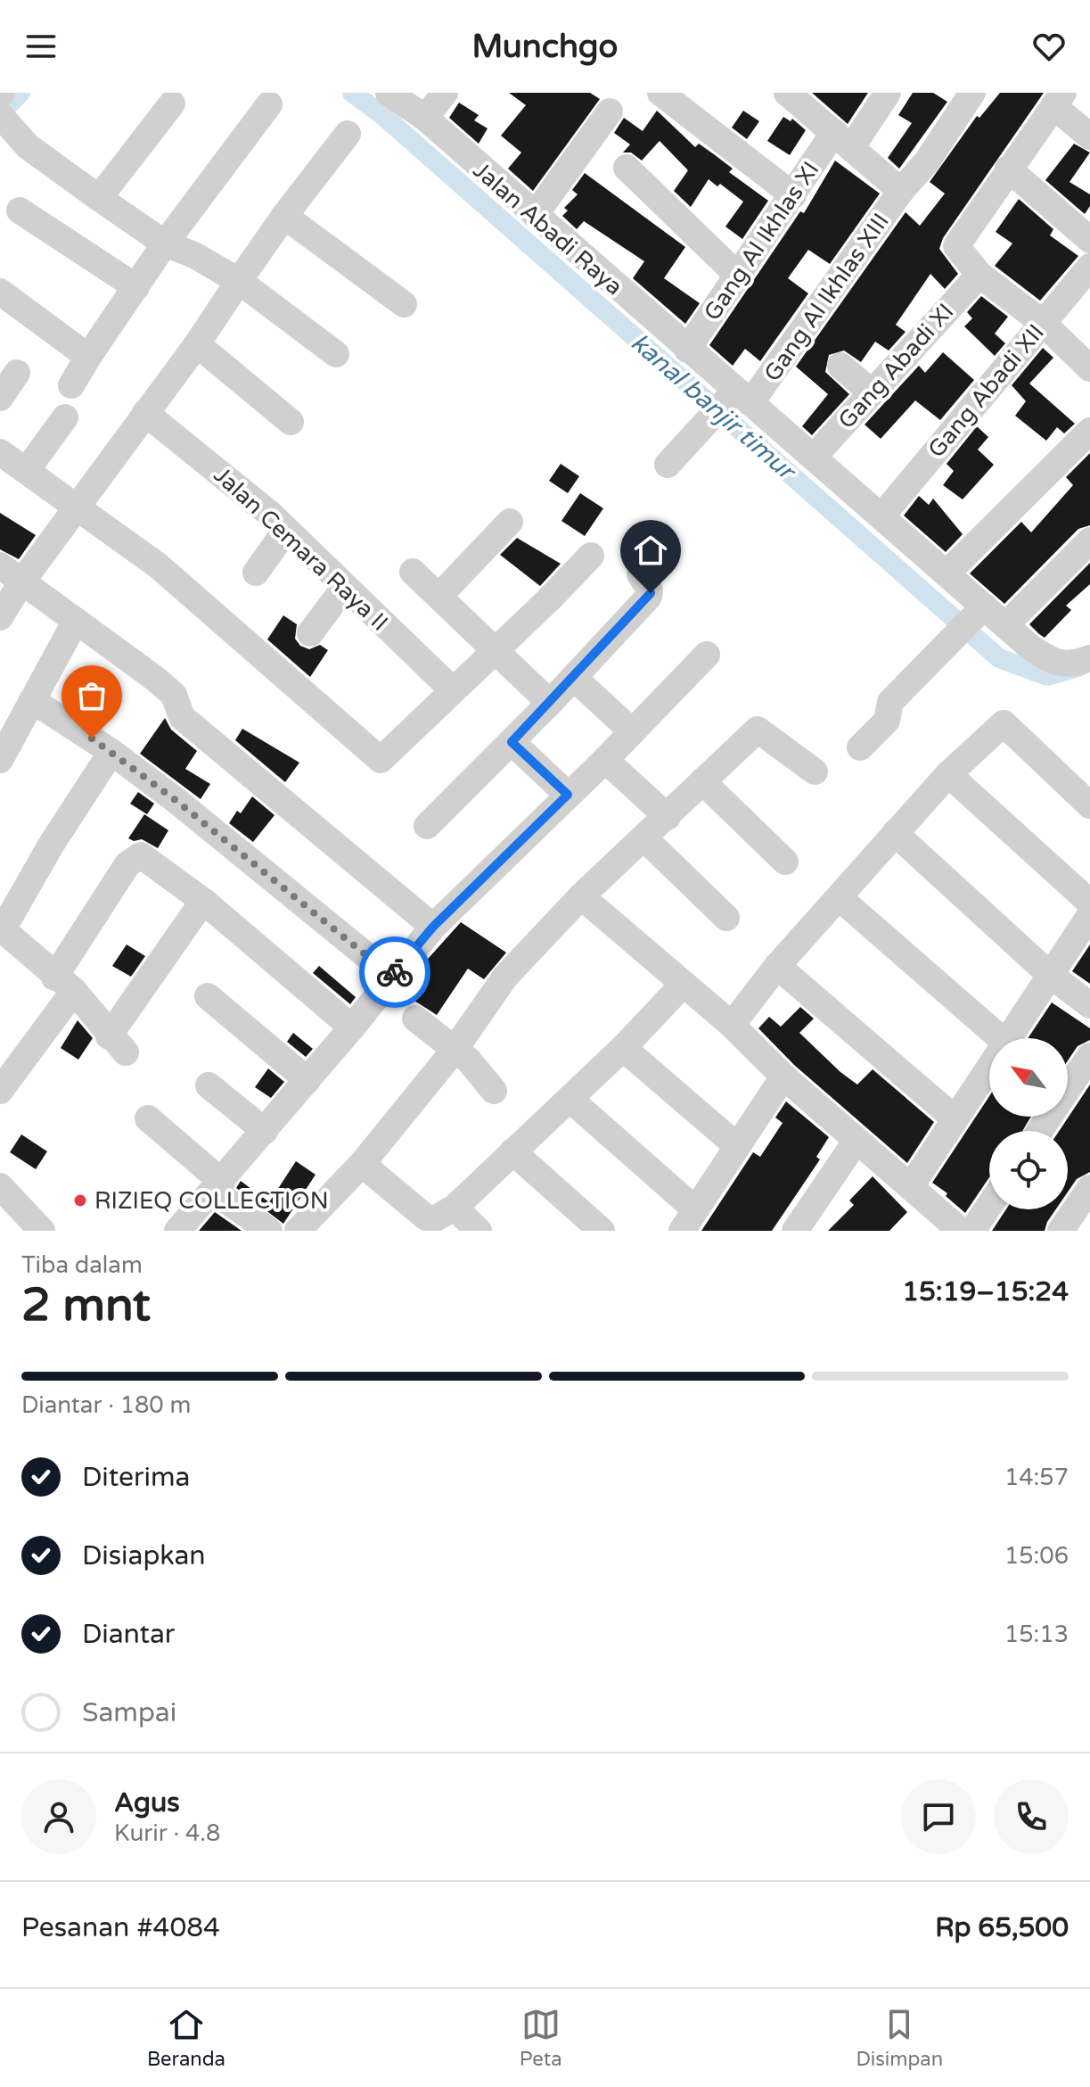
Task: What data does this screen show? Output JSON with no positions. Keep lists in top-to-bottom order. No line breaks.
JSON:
{"streets":{"street":["Jalan Abadi Raya","Gang Al Ikhlas XI","Gang Al Ikhlas XIII","Gang Abadi XI","Gang Abadi XII","Jalan Cemara Raya II"]},"crossings":[["Jalan Abadi Raya","Gang Al Ikhlas XI"],["Jalan Abadi Raya","Gang Al Ikhlas XIII"],["Jalan Abadi Raya","Gang Abadi XI"],["Jalan Abadi Raya","Gang Abadi XII"]],"water":["kanal banjir timur"],"places":["RIZIEQ COLLECTION"],"north":"top left","page":{"header":"Munchgo","heading":["2 mnt","Tiba dalam","15:19–15:24"],"panel":["Agus","Kurir · 4.8","Pesanan #4084","Rp 65,500"],"bar":"Diantar · 180 m","list":[["Diterima","14:57"],["Disiapkan","15:06"],["Diantar","15:13"],"Sampai"],"tabs":["Beranda","Peta","Disimpan"]}}
